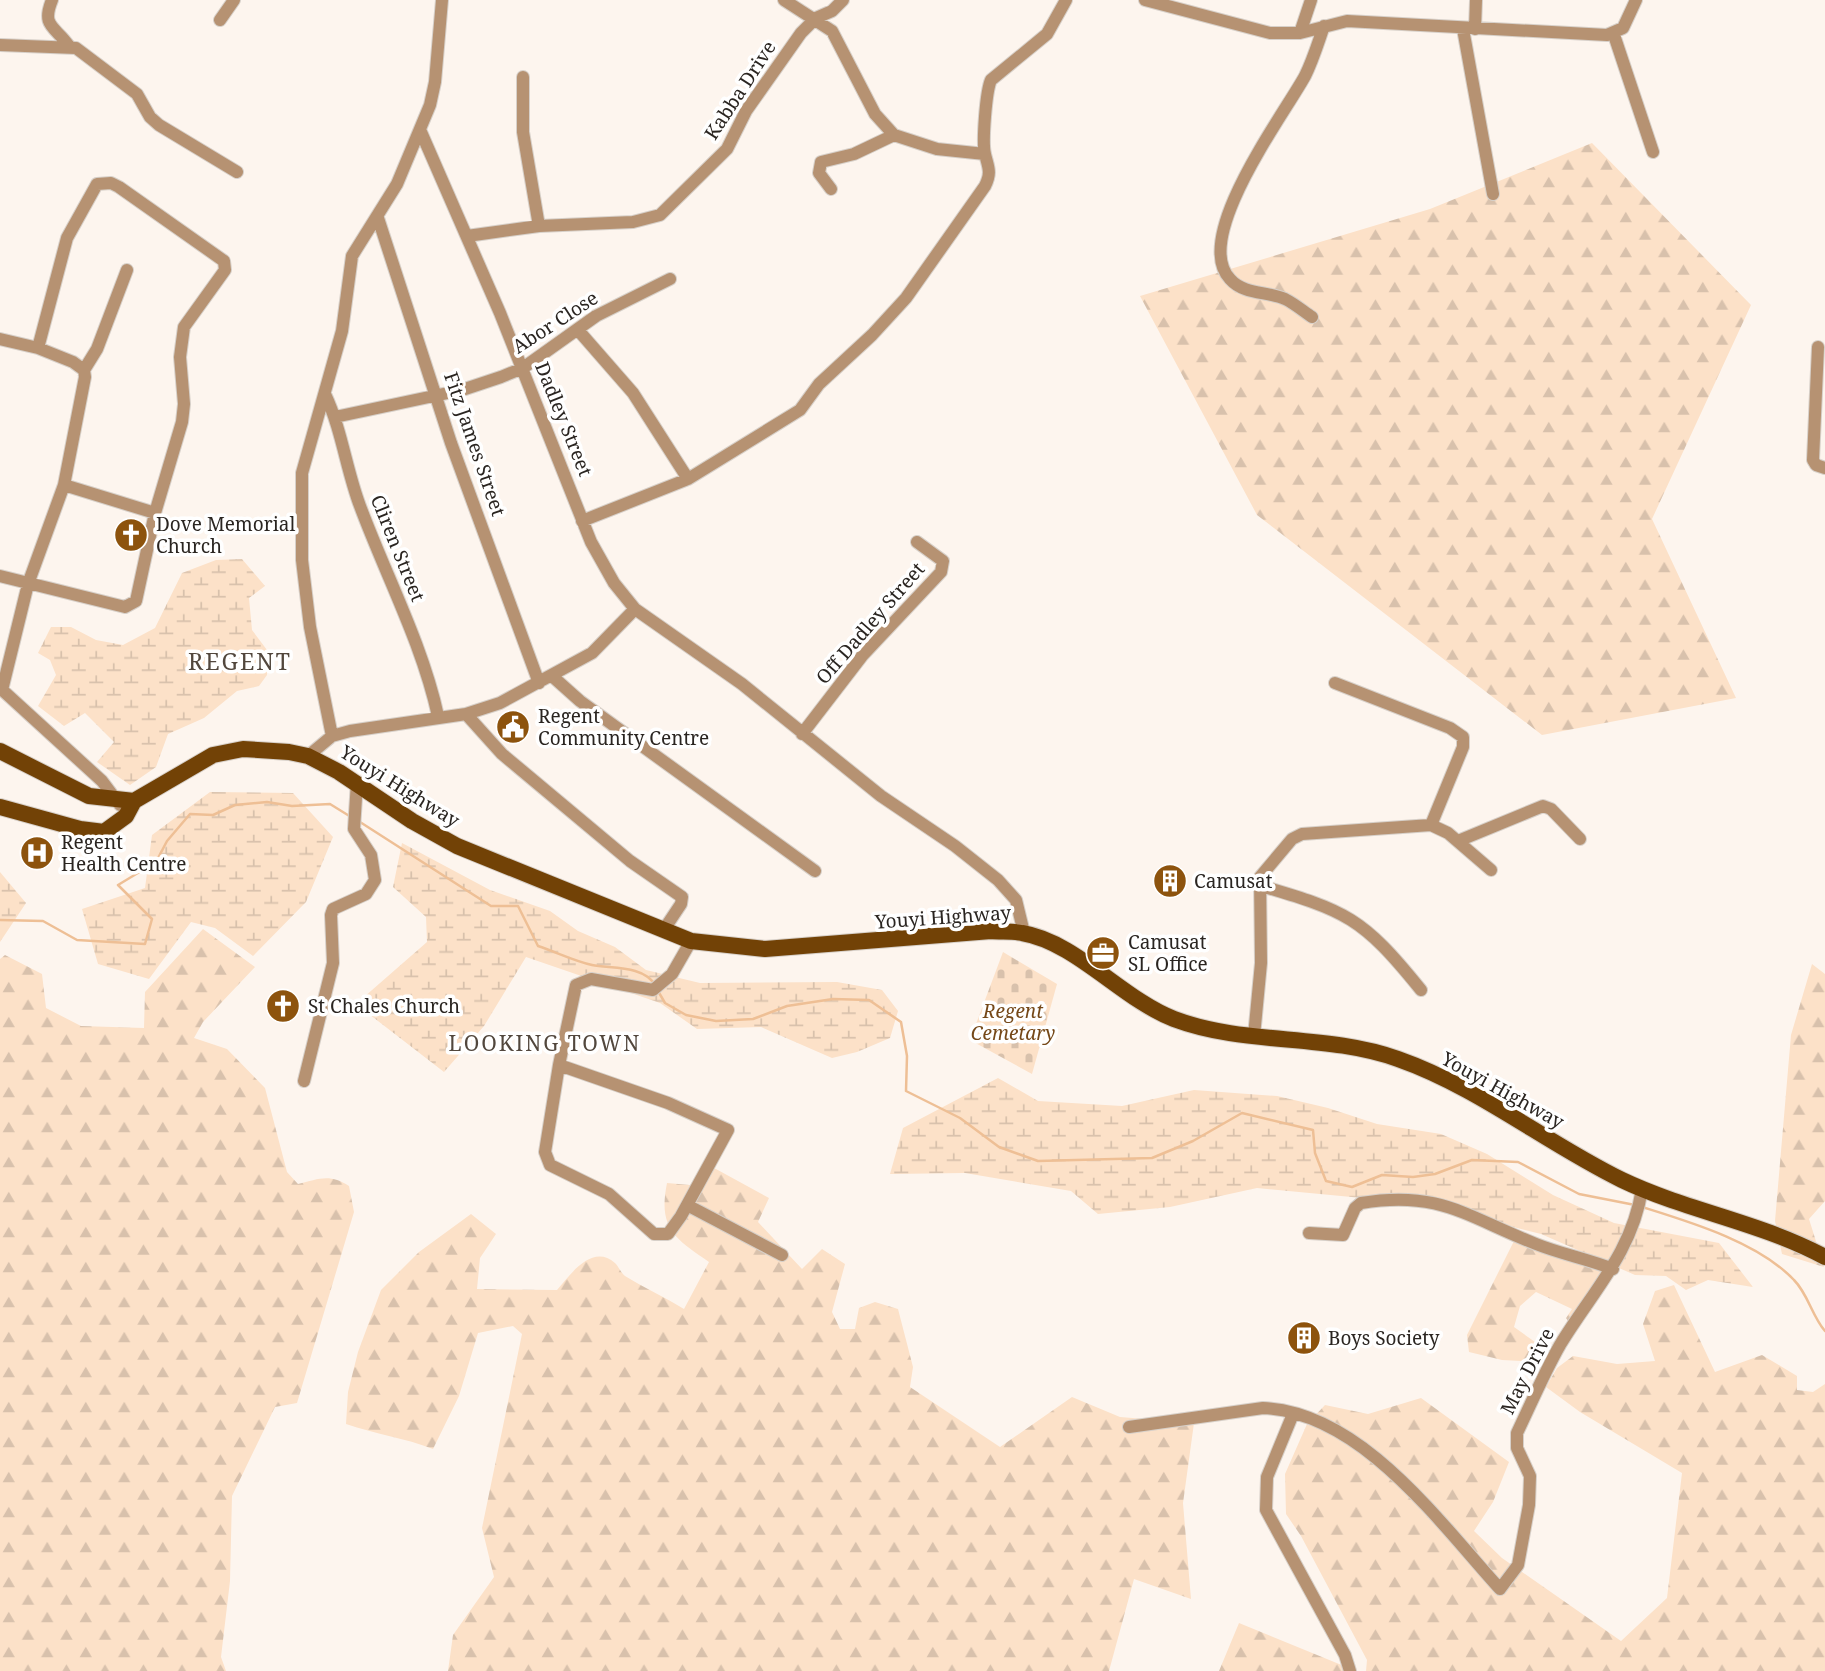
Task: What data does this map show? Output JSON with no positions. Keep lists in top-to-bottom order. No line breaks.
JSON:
{"streets":{"main road":["Youyi Highway"],"street":["Kabba Drive","Abor Close","Dadley Street","Fitz James Street","Cliren Street","Off Dadley Street","May Drive"]},"crossings":[["Kabba Drive","Dadley Street"],["Abor Close","Dadley Street"],["Abor Close","Fitz James Street"],["Abor Close","Cliren Street"],["Dadley Street","Off Dadley Street"],["Dadley Street","Youyi Highway"],["Youyi Highway","May Drive"]],"districts":["REGENT","LOOKING TOWN"],"parks":["Regent Cemetary"],"places":{"church":["Dove Memorial Church","St Chales Church"],"public building":["Regent Community Centre"],"hospital":["Regent Health Centre"],"building":["Camusat","Boys Society"],"office":["Camusat SL Office"]}}
